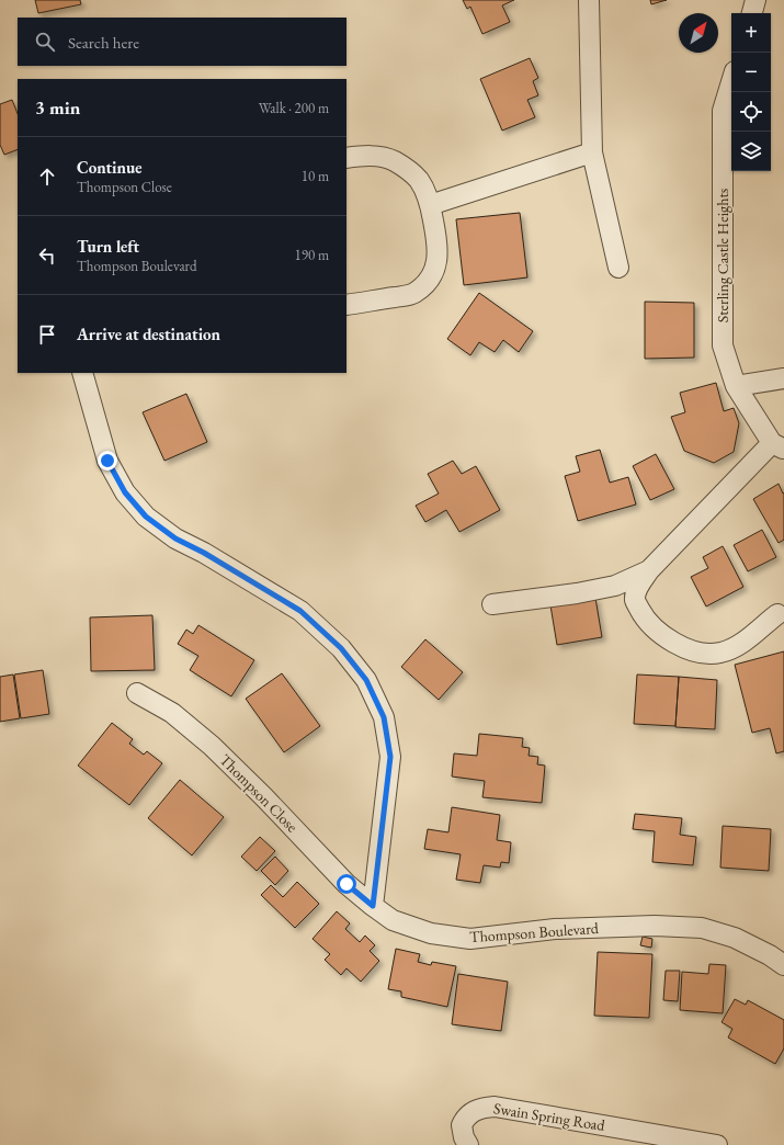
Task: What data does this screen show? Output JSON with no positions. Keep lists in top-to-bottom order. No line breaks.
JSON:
{"streets":{"street":["Sterling Castle Heights","Thompson Close","Thompson Boulevard","Swain Spring Road"]},"crossings":[["Thompson Close","Thompson Boulevard"]],"north":"top right","page":{"map_buttons":["+","−"],"search":"Search here","heading":["3 min","Walk · 200 m"],"list":[["Continue","Thompson Close","10 m"],["Turn left","Thompson Boulevard","190 m"],"Arrive at destination"]}}
